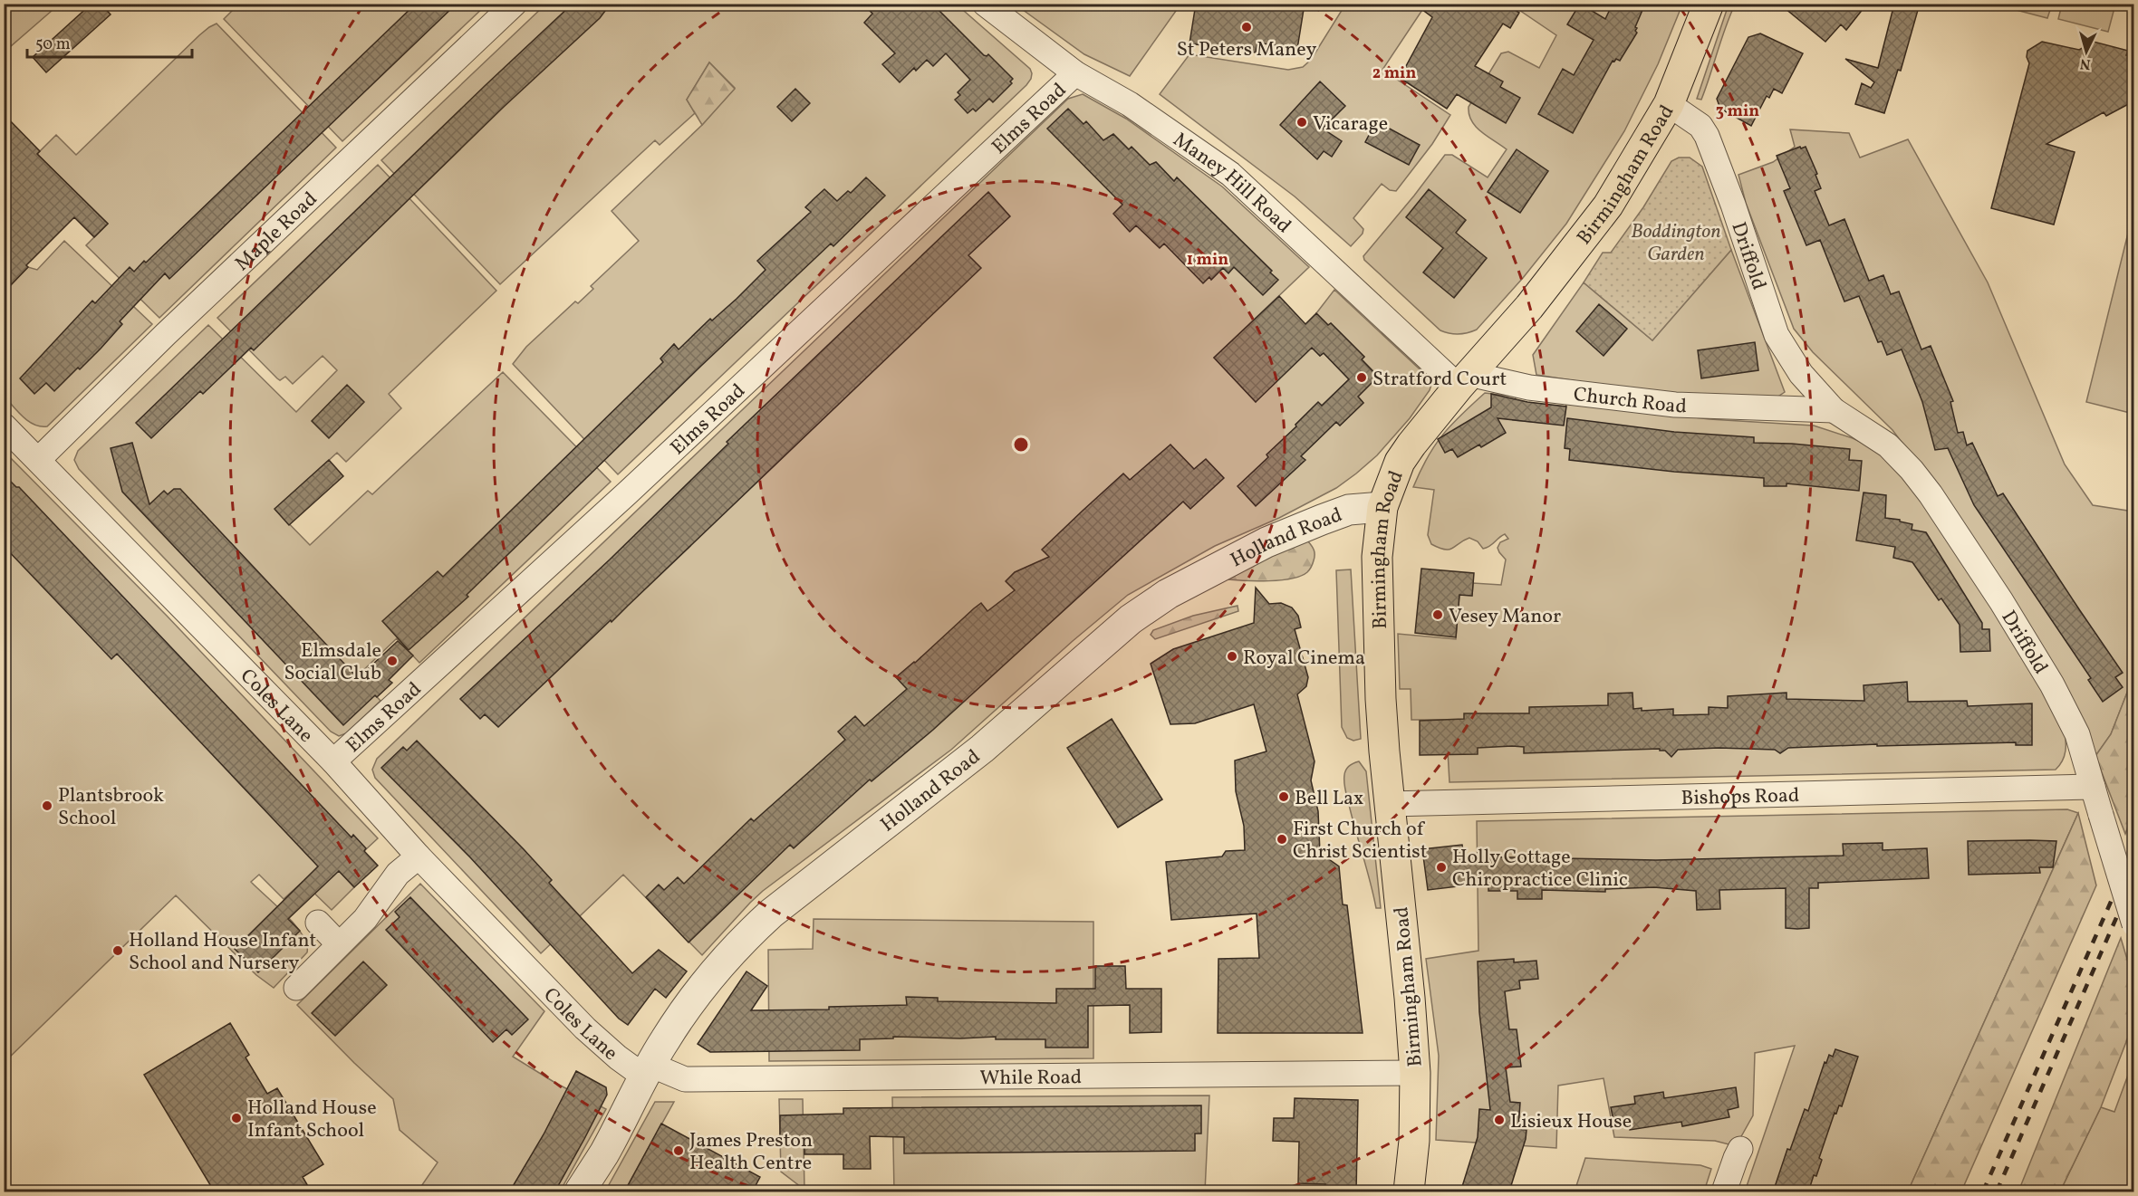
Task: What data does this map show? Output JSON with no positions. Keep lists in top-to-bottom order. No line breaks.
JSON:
{"streets":{"main road":["Birmingham Road"],"street":["Elms Road","Maney Hill Road","Maple Road","Driffold","Church Road","Holland Road","Coles Lane","Bishops Road","While Road"]},"crossings":[["Elms Road","Maney Hill Road"],["Elms Road","Coles Lane"],["Birmingham Road","Maney Hill Road"],["Birmingham Road","Driffold"],["Birmingham Road","Church Road"],["Birmingham Road","Holland Road"],["Birmingham Road","Bishops Road"],["Birmingham Road","While Road"],["Maney Hill Road","Church Road"],["Maple Road","Coles Lane"],["Driffold","Church Road"],["Driffold","Bishops Road"],["Holland Road","Coles Lane"],["Holland Road","While Road"],["Coles Lane","While Road"]],"parks":["Boddington Garden"],"places":["St Peters Maney","Vicarage","Stratford Court","Vesey Manor","Royal Cinema","Elmsdale Social Club","Bell Lax","Plantsbrook School","First Church of Christ Scientist","Holly Cottage Chiropractice Clinic","Holland House Infant School and Nursery","Holland House Infant School","Lisieux House","James Preston Health Centre"],"scale_bar":"50 m","north":"bottom","rings":["2 min","3 min","1 min"]}
